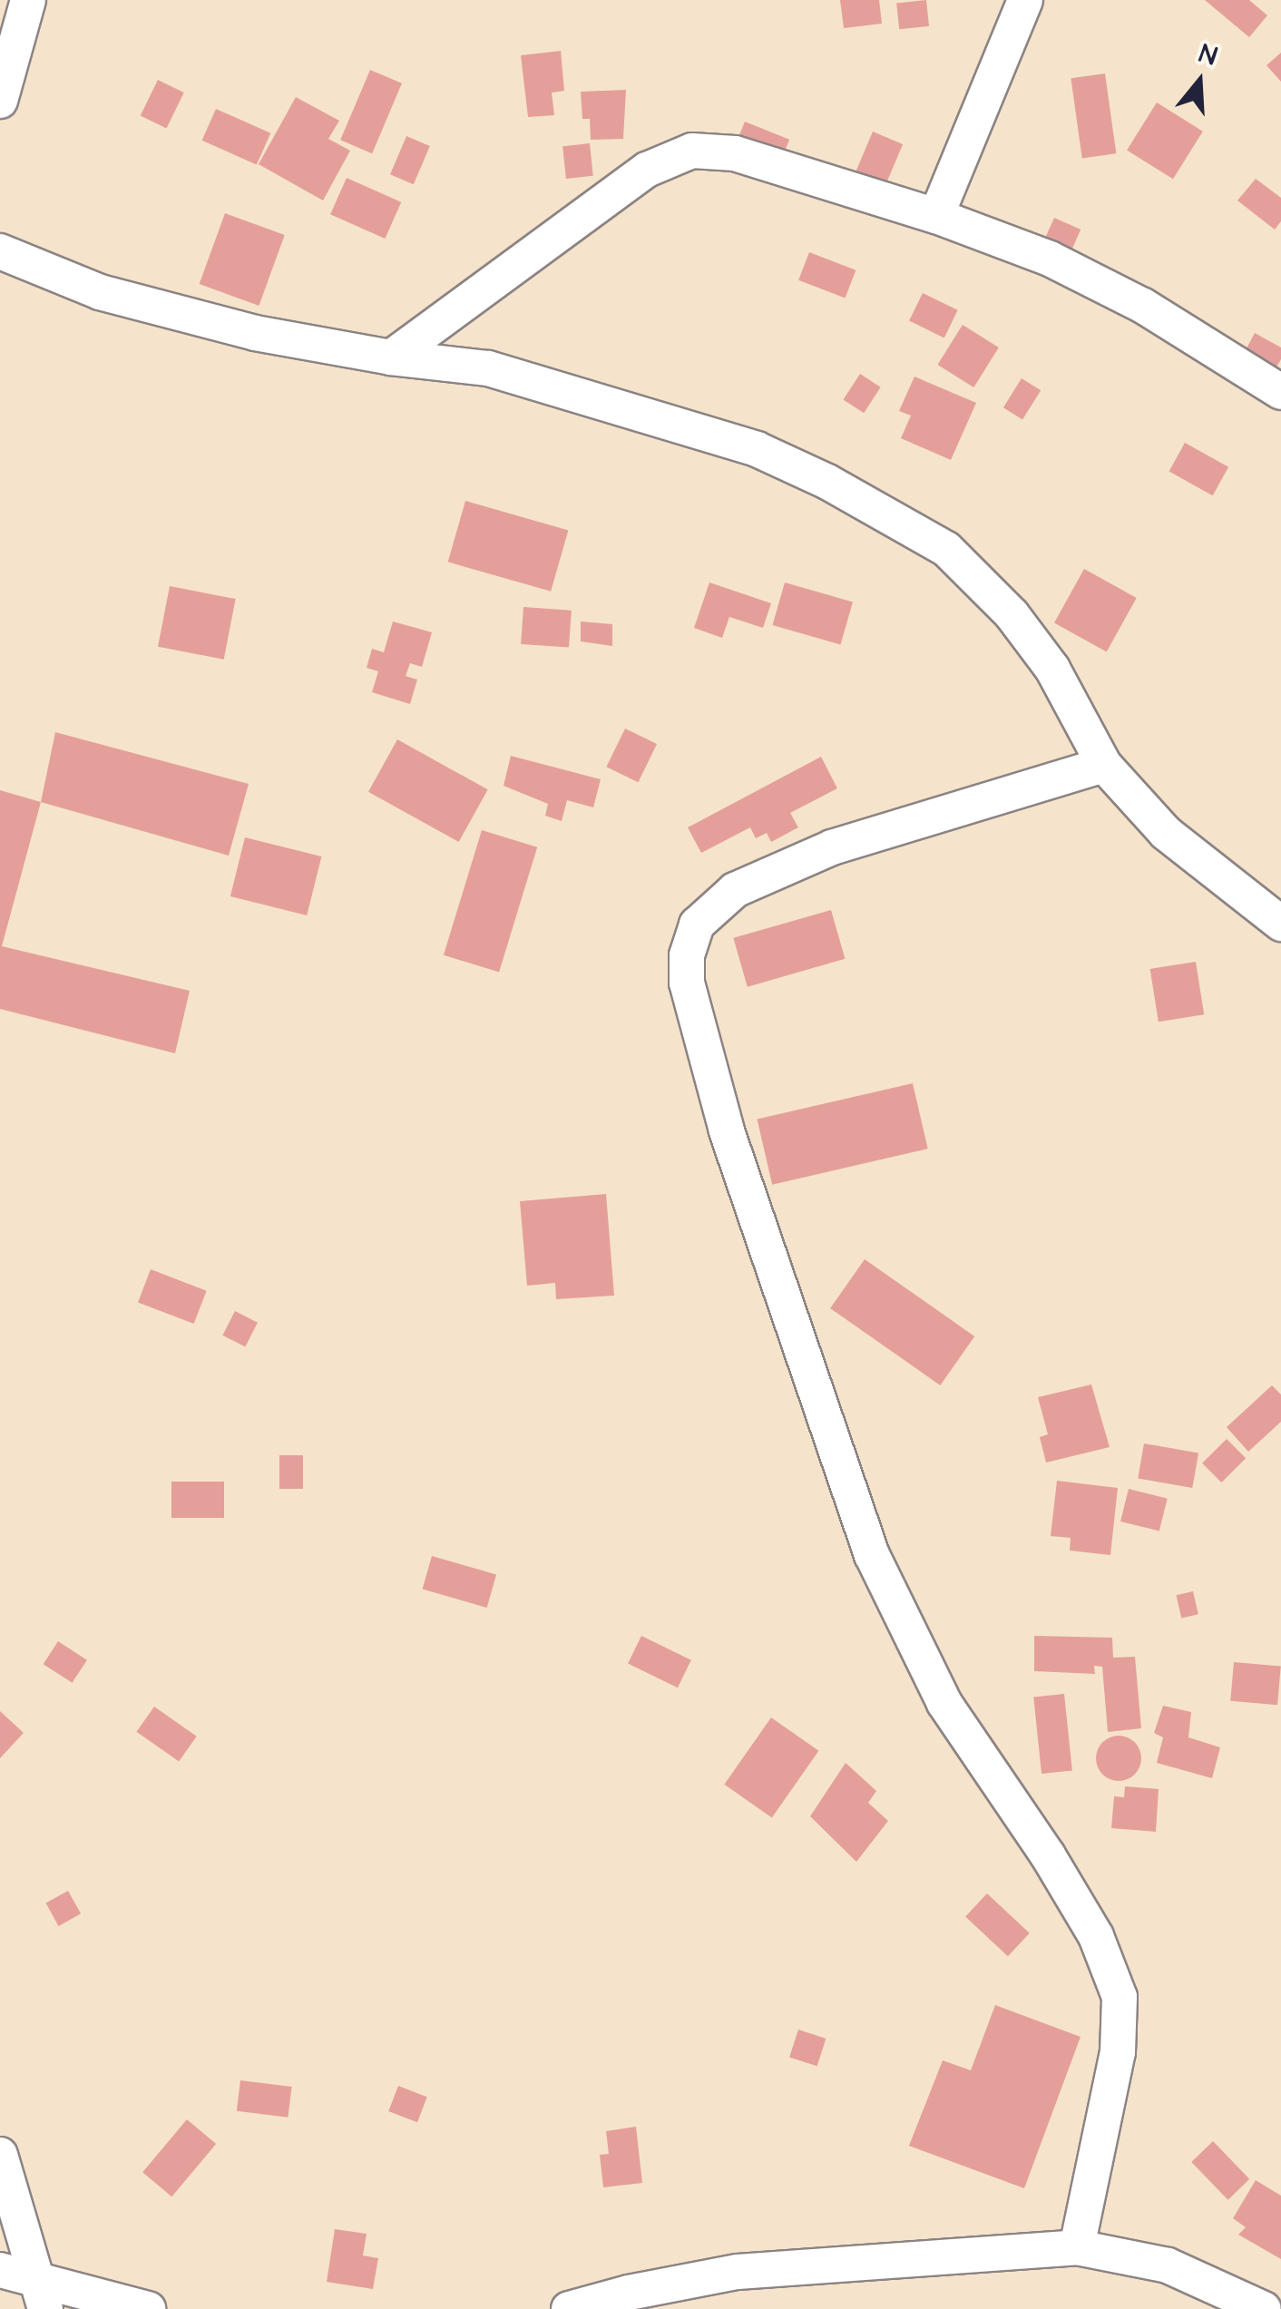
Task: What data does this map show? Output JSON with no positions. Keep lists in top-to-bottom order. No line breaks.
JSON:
{"north":"top"}
